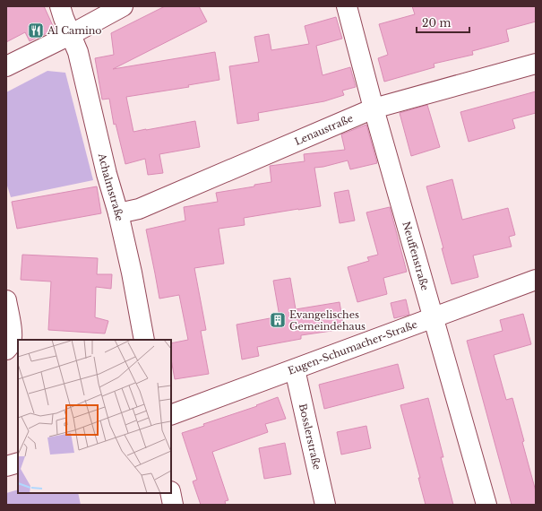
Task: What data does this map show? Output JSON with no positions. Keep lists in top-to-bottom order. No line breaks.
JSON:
{"streets":{"street":["Lenaustraße","Achalmstraße","Neuffenstraße","Eugen-Schumacher-Straße","Bosslerstraße"]},"crossings":[["Lenaustraße","Achalmstraße"],["Lenaustraße","Neuffenstraße"],["Neuffenstraße","Eugen-Schumacher-Straße"],["Eugen-Schumacher-Straße","Bosslerstraße"]],"places":{"restaurant":["Al Camino"],"building":["Evangelisches Gemeindehaus"]},"scale_bar":"20 m"}
